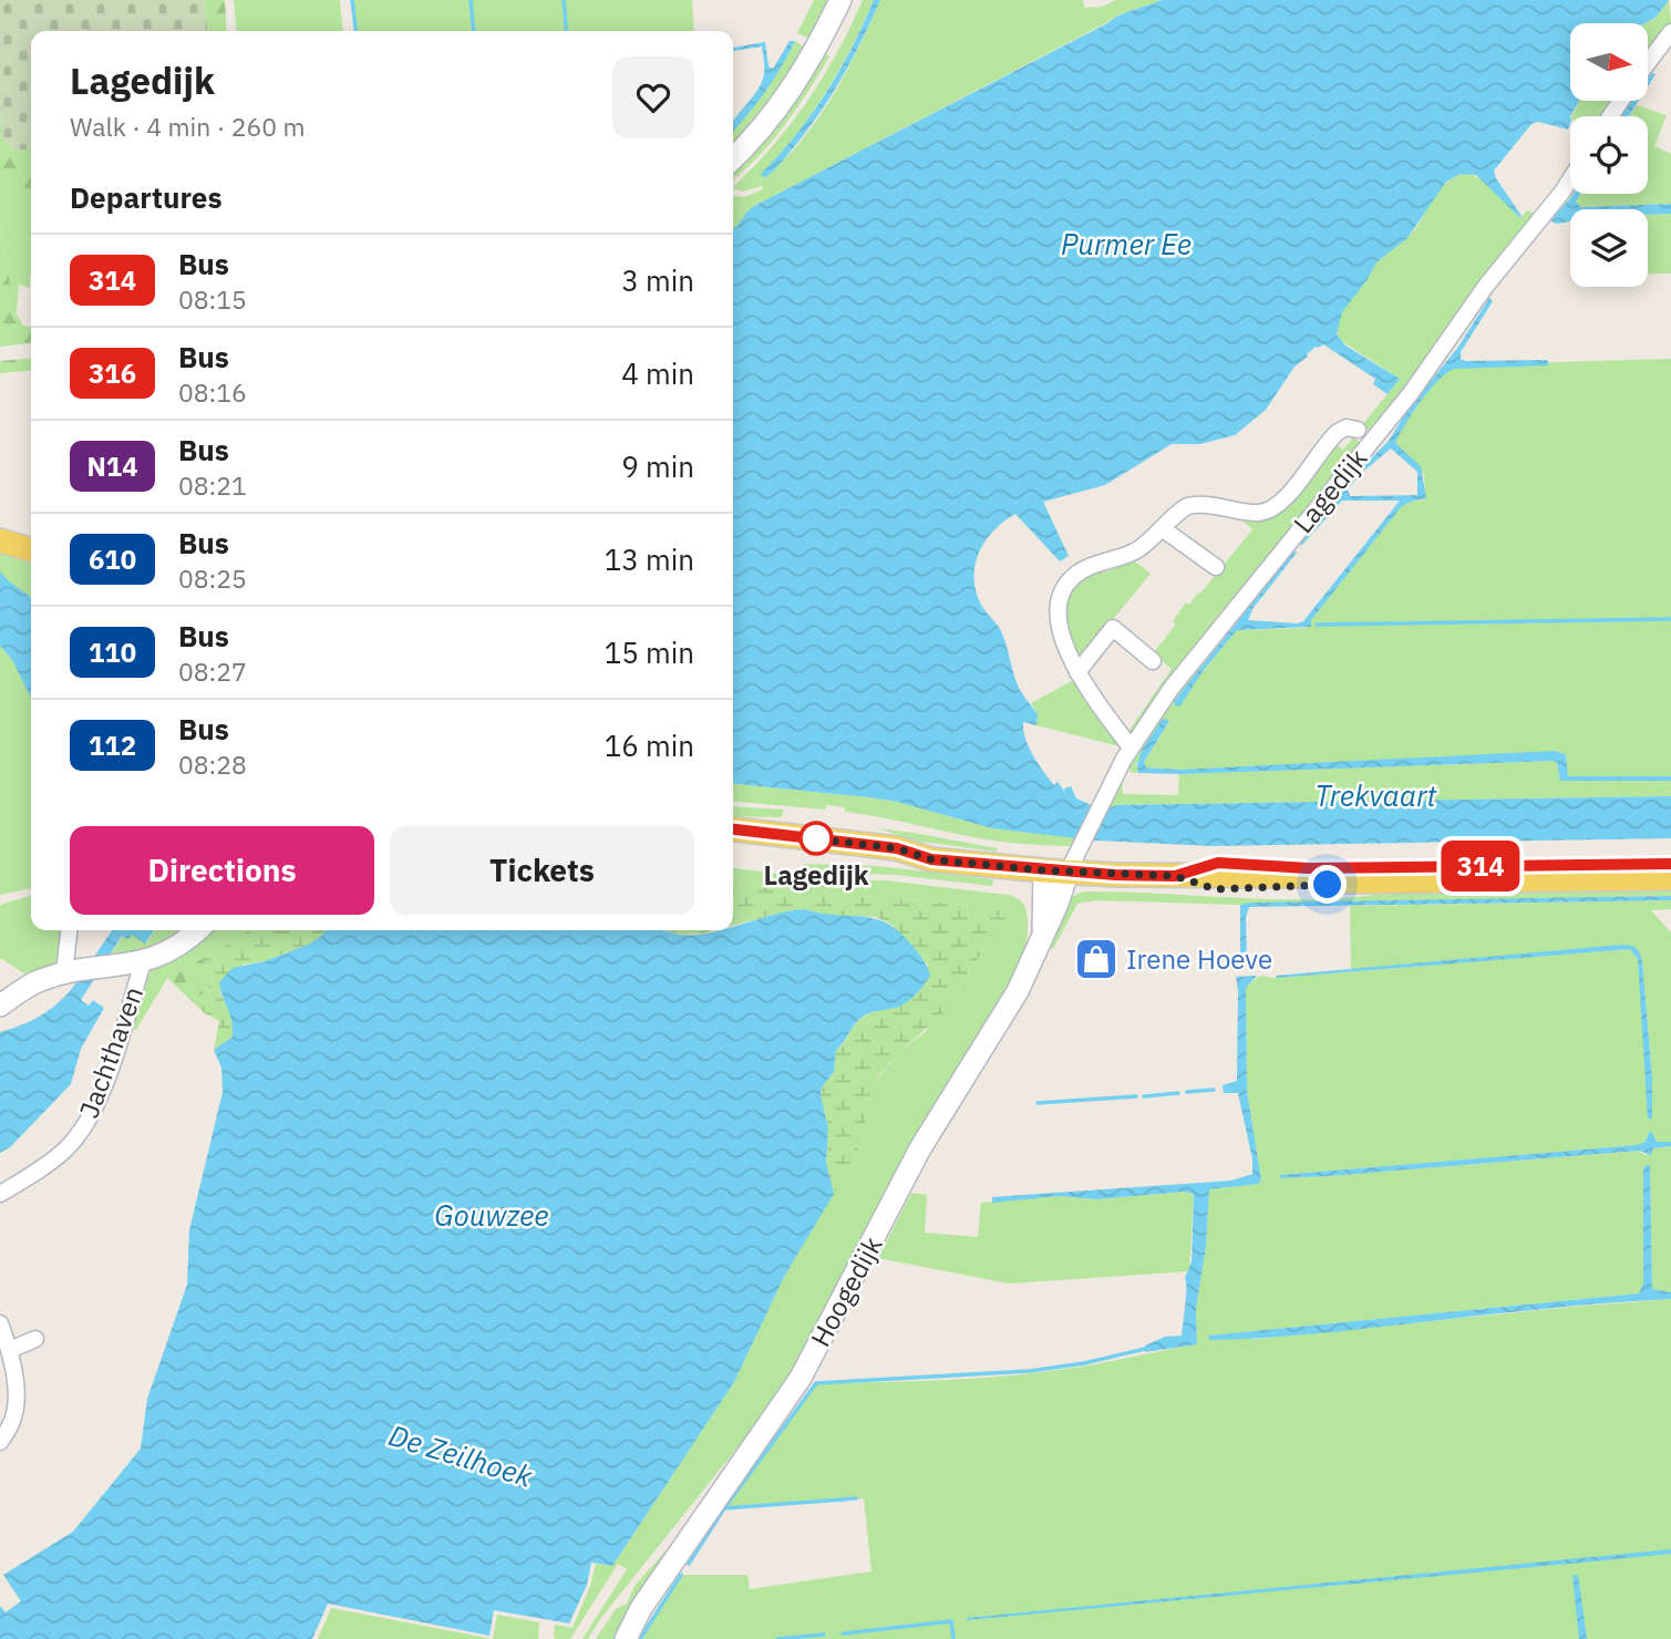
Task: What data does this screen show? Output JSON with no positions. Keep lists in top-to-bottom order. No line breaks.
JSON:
{"streets":{"street":["Lagedijk","Jachthaven","Hoogedijk"]},"crossings":[["Lagedijk","Hoogedijk"]],"water":["Purmer Ee","Trekvaart","Gouwzee","De Zeilhoek"],"places":{"other":["Lagedijk"],"shop":["Irene Hoeve"]},"lines":["bus line 314"],"north":"right","page":{"on_map":"314","heading":[["Lagedijk","Walk · 4 min · 260 m"],"Departures"],"list":[{"mark":"314","name":"Bus","note":"08:15","value":"3 min"},{"mark":"316","name":"Bus","note":"08:16","value":"4 min"},{"mark":"N14","name":"Bus","note":"08:21","value":"9 min"},{"mark":"610","name":"Bus","note":"08:25","value":"13 min"},{"mark":"110","name":"Bus","note":"08:27","value":"15 min"},{"mark":"112","name":"Bus","note":"08:28","value":"16 min"}],"buttons":["Directions","Tickets"]}}
